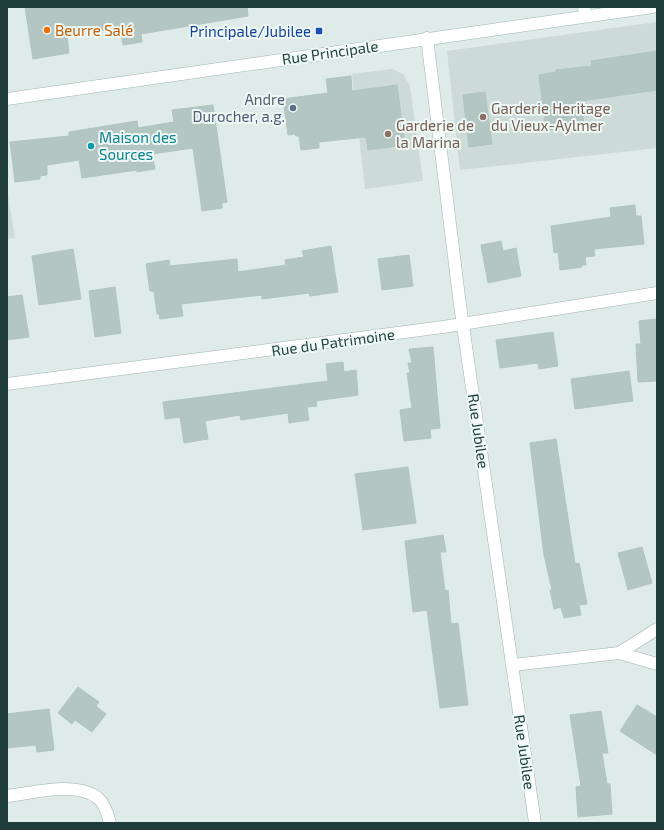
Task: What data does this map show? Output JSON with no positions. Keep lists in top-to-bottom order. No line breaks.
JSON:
{"streets":{"street":["Rue Principale","Rue du Patrimoine","Rue Jubilee"]},"crossings":[["Rue Principale","Rue Jubilee"],["Rue du Patrimoine","Rue Jubilee"]],"places":{"other":["Beurre Salé","Andre Durocher, a.g.","Garderie Heritage du Vieux-Aylmer","Garderie de la Marina","Maison des Sources"],"transit":["Principale/Jubilee"]}}
